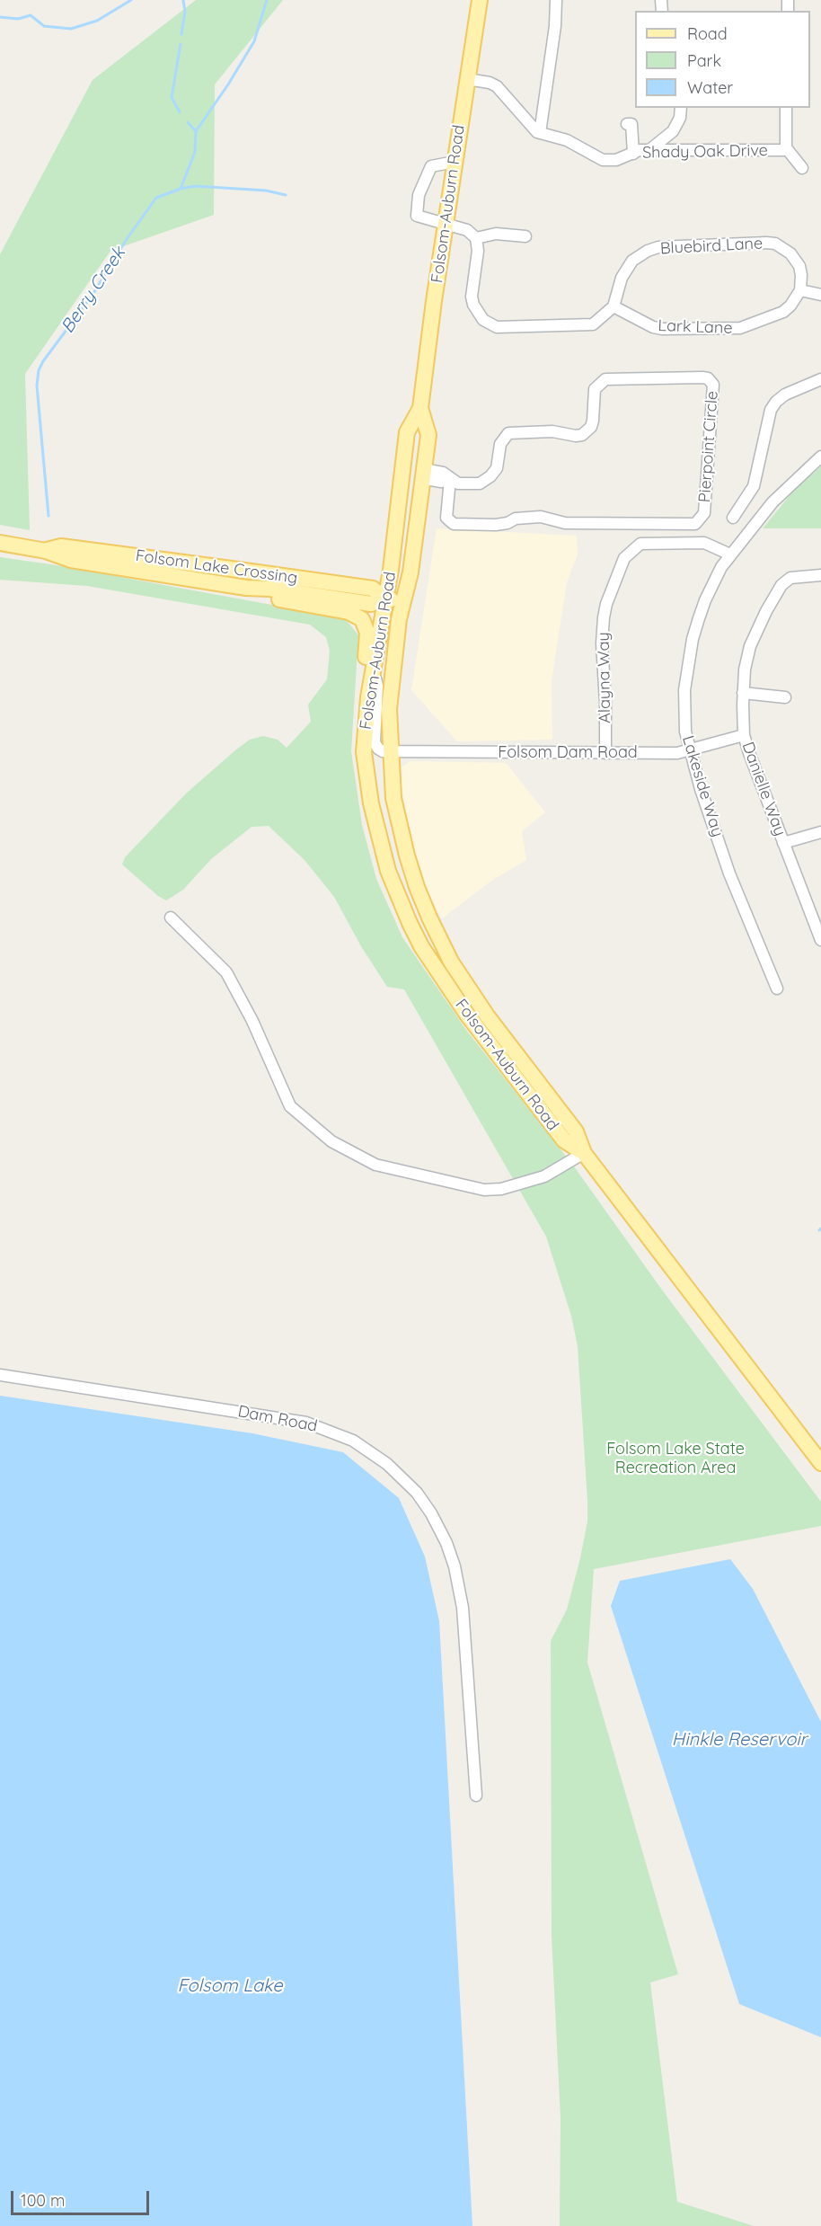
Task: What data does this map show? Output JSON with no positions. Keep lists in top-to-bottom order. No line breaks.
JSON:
{"streets":{"main road":["Folsom-Auburn Road","Folsom Lake Crossing"],"street":["Shady Oak Drive","Bluebird Lane","Lark Lane","Pierpoint Circle","Alayna Way","Folsom Dam Road","Lakeside Way","Danielle Way","Dam Road"]},"crossings":[["Folsom-Auburn Road","Pierpoint Circle"],["Folsom-Auburn Road","Folsom Lake Crossing"],["Folsom-Auburn Road","Folsom Dam Road"],["Bluebird Lane","Lark Lane"],["Alayna Way","Folsom Dam Road"],["Alayna Way","Lakeside Way"],["Folsom Dam Road","Lakeside Way"],["Folsom Dam Road","Danielle Way"]],"water":["Berry Creek","Hinkle Reservoir","Folsom Lake"],"parks":["Folsom Lake State Recreation Area"],"legend":["Road","Park","Water"],"scale_bar":"100 m"}
